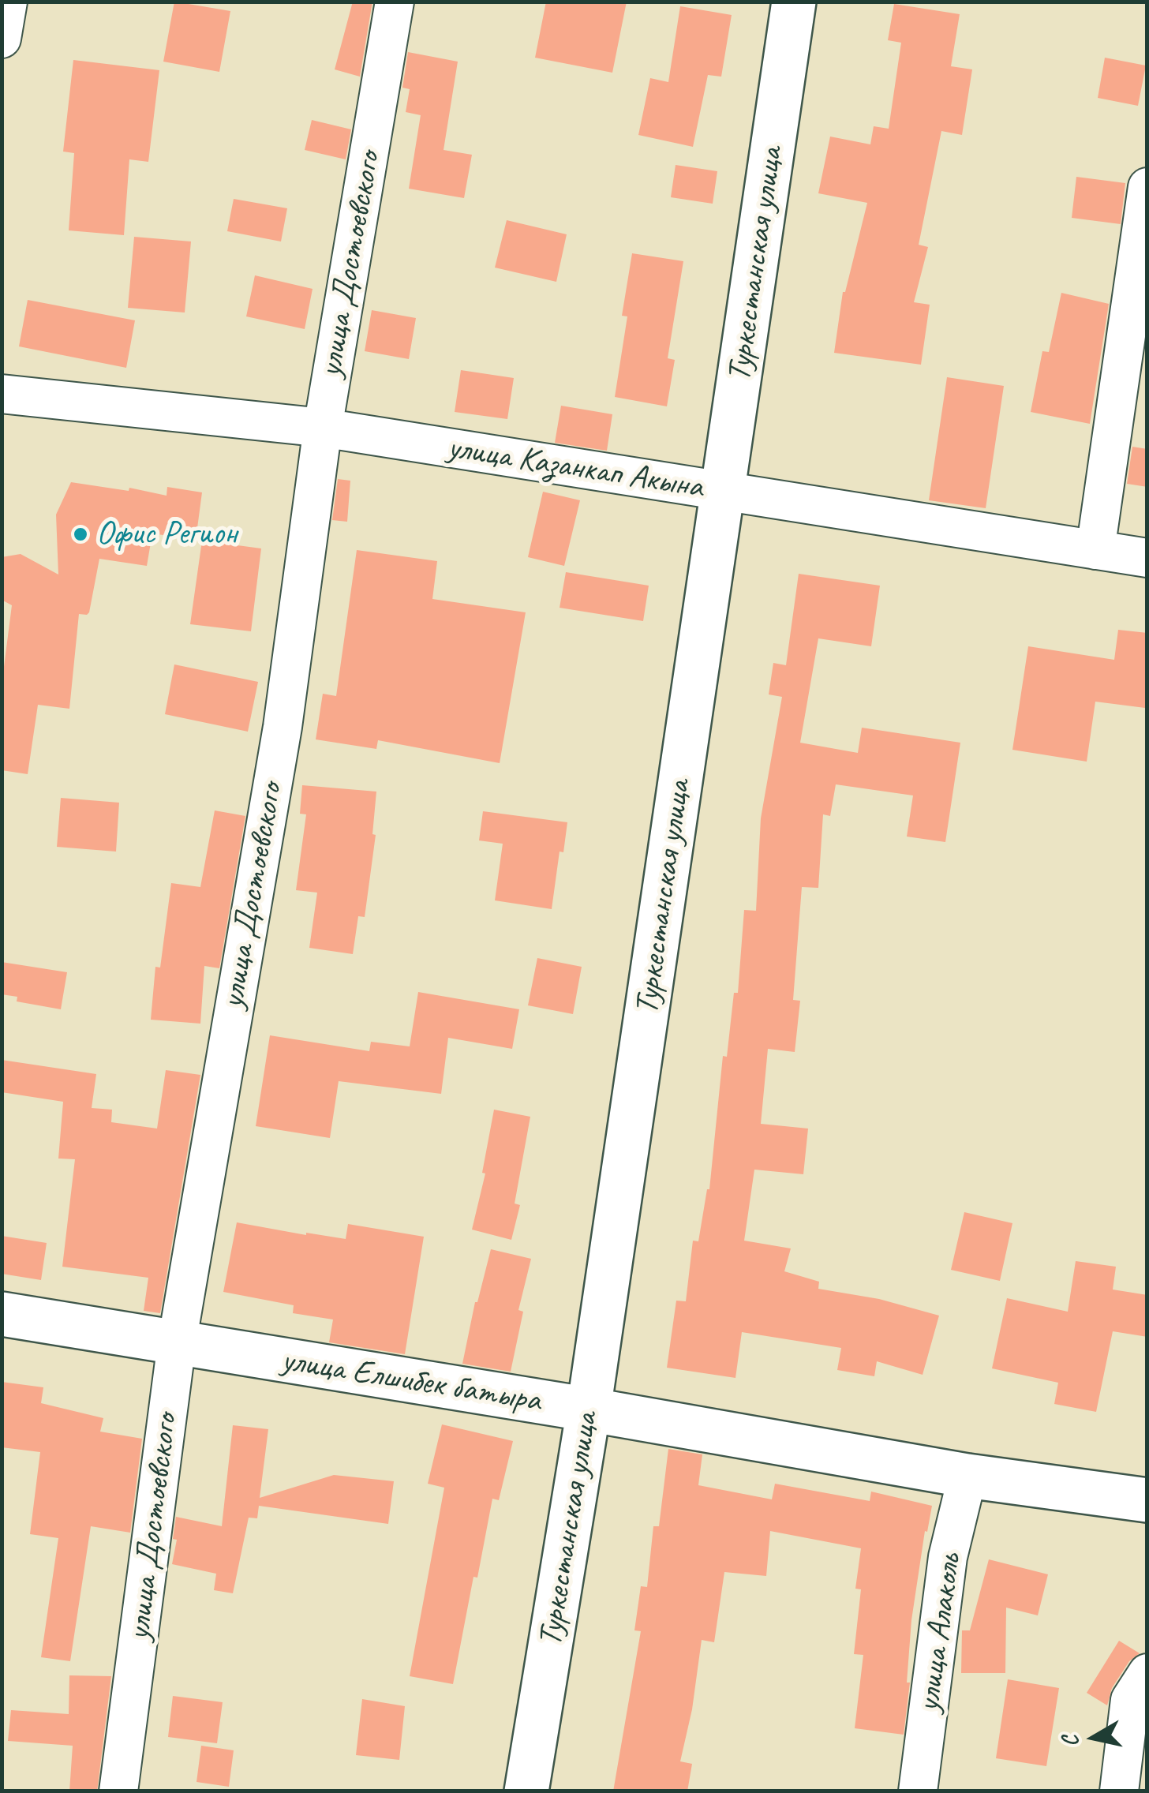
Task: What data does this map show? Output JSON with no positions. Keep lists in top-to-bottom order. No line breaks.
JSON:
{"streets":{"street":["улица Достоевского","Туркестанская улица","улица Казанкап Акына","улица Елшибек батыра","улица Алаколь"]},"crossings":[["улица Достоевского","улица Казанкап Акына"],["улица Достоевского","улица Елшибек батыра"],["Туркестанская улица","улица Казанкап Акына"],["Туркестанская улица","улица Елшибек батыра"],["улица Елшибек батыра","улица Алаколь"]],"places":["Офис Регион"],"north":"left"}
